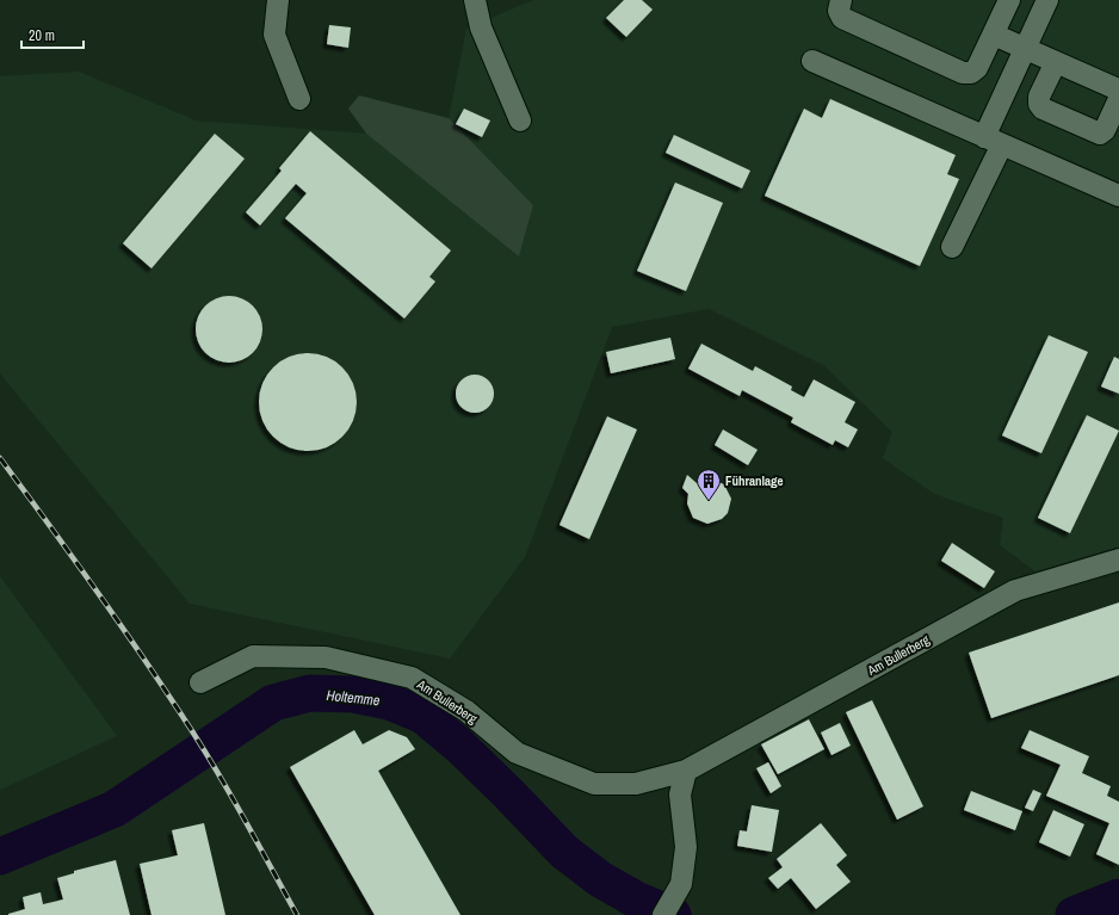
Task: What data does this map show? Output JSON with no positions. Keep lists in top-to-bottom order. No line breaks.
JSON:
{"streets":{"street":["Am Bullerberg"]},"water":["Holtemme"],"places":{"building":["Führanlage"]},"scale_bar":"20 m"}
